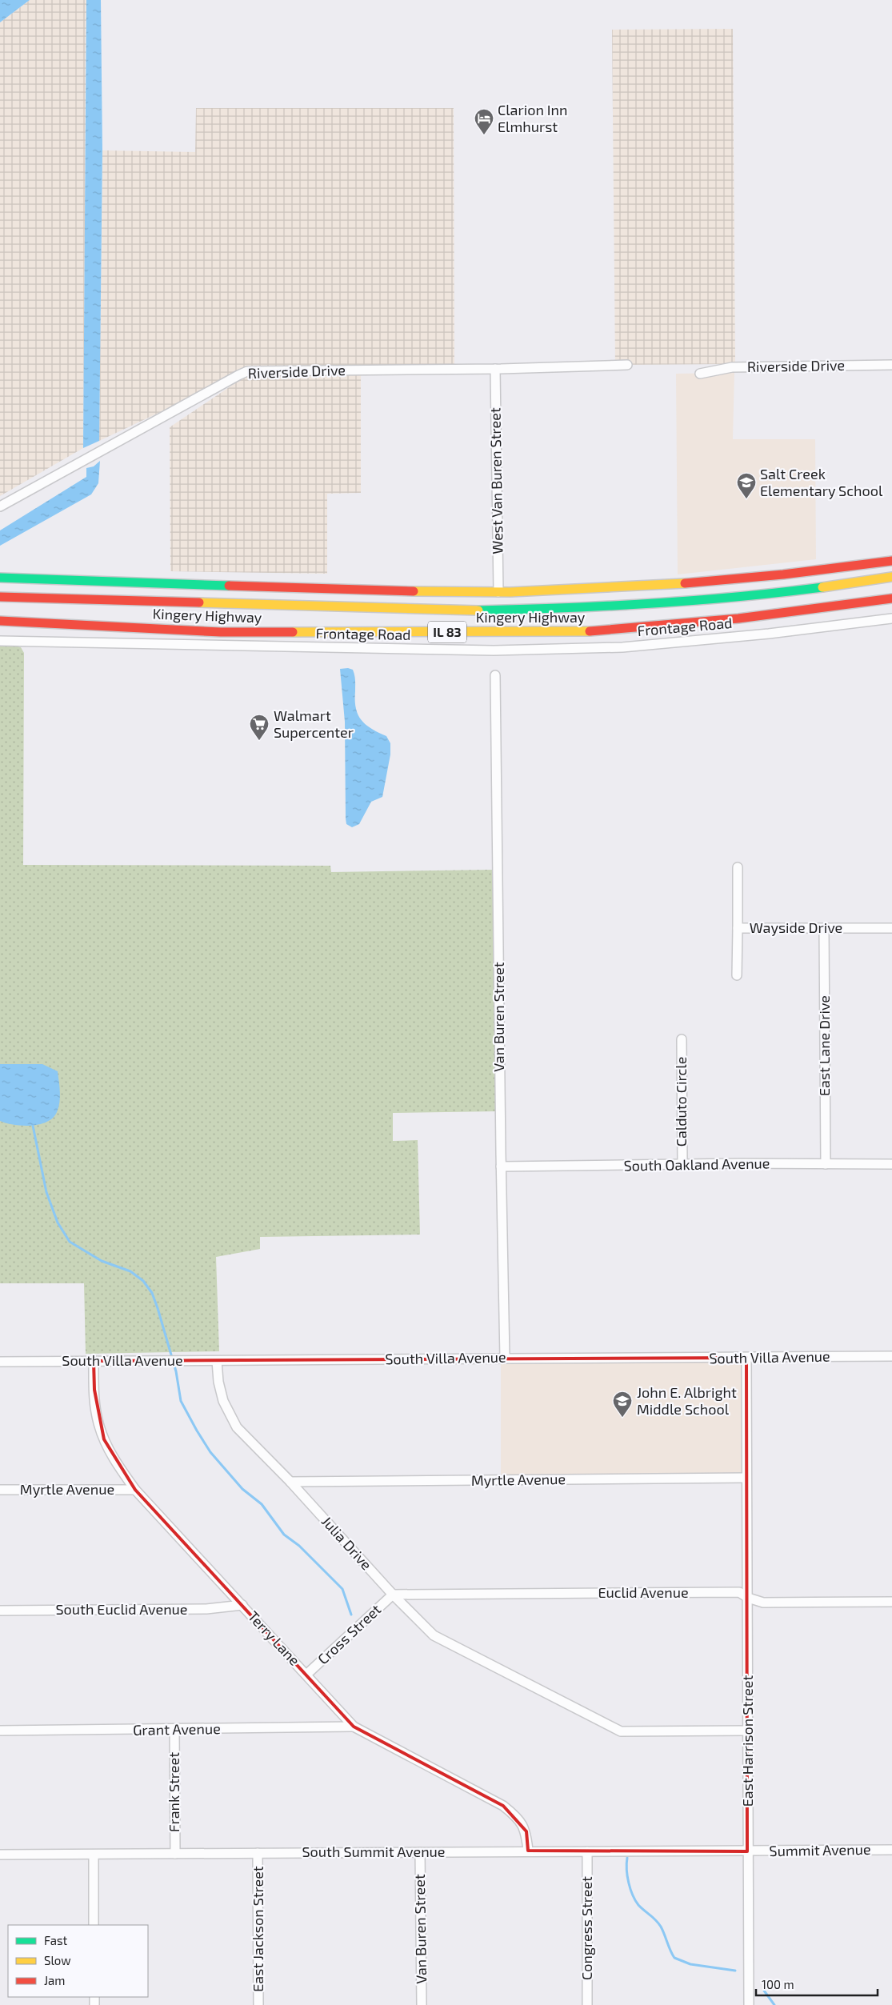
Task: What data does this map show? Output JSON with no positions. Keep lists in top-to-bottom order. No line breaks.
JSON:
{"streets":{"main road":["Kingery Highway","IL 83"],"street":["Riverside Drive","West Van Buren Street","Frontage Road","Wayside Drive","Van Buren Street","East Lane Drive","Calduto Circle","South Oakland Avenue","South Villa Avenue","Myrtle Avenue","Julia Drive","Euclid Avenue","South Euclid Avenue","Cross Street","Terry Lane","Grant Avenue","East Harrison Street","Frank Street","Summit Avenue","South Summit Avenue","Congress Street","East Jackson Street"]},"crossings":[["Riverside Drive","West Van Buren Street"],["Wayside Drive","East Lane Drive"],["Van Buren Street","South Oakland Avenue"],["Van Buren Street","South Villa Avenue"],["Van Buren Street","South Summit Avenue"],["East Lane Drive","South Oakland Avenue"],["Calduto Circle","South Oakland Avenue"],["South Villa Avenue","Julia Drive"],["South Villa Avenue","Terry Lane"],["South Villa Avenue","East Harrison Street"],["Myrtle Avenue","Julia Drive"],["Myrtle Avenue","Terry Lane"],["Myrtle Avenue","East Harrison Street"],["Julia Drive","Euclid Avenue"],["Julia Drive","Cross Street"],["Julia Drive","East Harrison Street"],["Euclid Avenue","Cross Street"],["Euclid Avenue","East Harrison Street"],["South Euclid Avenue","Terry Lane"],["Cross Street","Terry Lane"],["Terry Lane","Grant Avenue"],["Terry Lane","South Summit Avenue"],["Grant Avenue","Frank Street"],["East Harrison Street","Summit Avenue"],["East Harrison Street","South Summit Avenue"],["Frank Street","South Summit Avenue"],["Summit Avenue","South Summit Avenue"],["South Summit Avenue","Congress Street"],["South Summit Avenue","East Jackson Street"]],"places":{"hotel":["Clarion Inn Elmhurst"],"school or university":["Salt Creek Elementary School","John E. Albright Middle School"],"supermarket":["Walmart Supercenter"]},"legend":["Fast","Slow","Jam"],"scale_bar":"100 m"}
